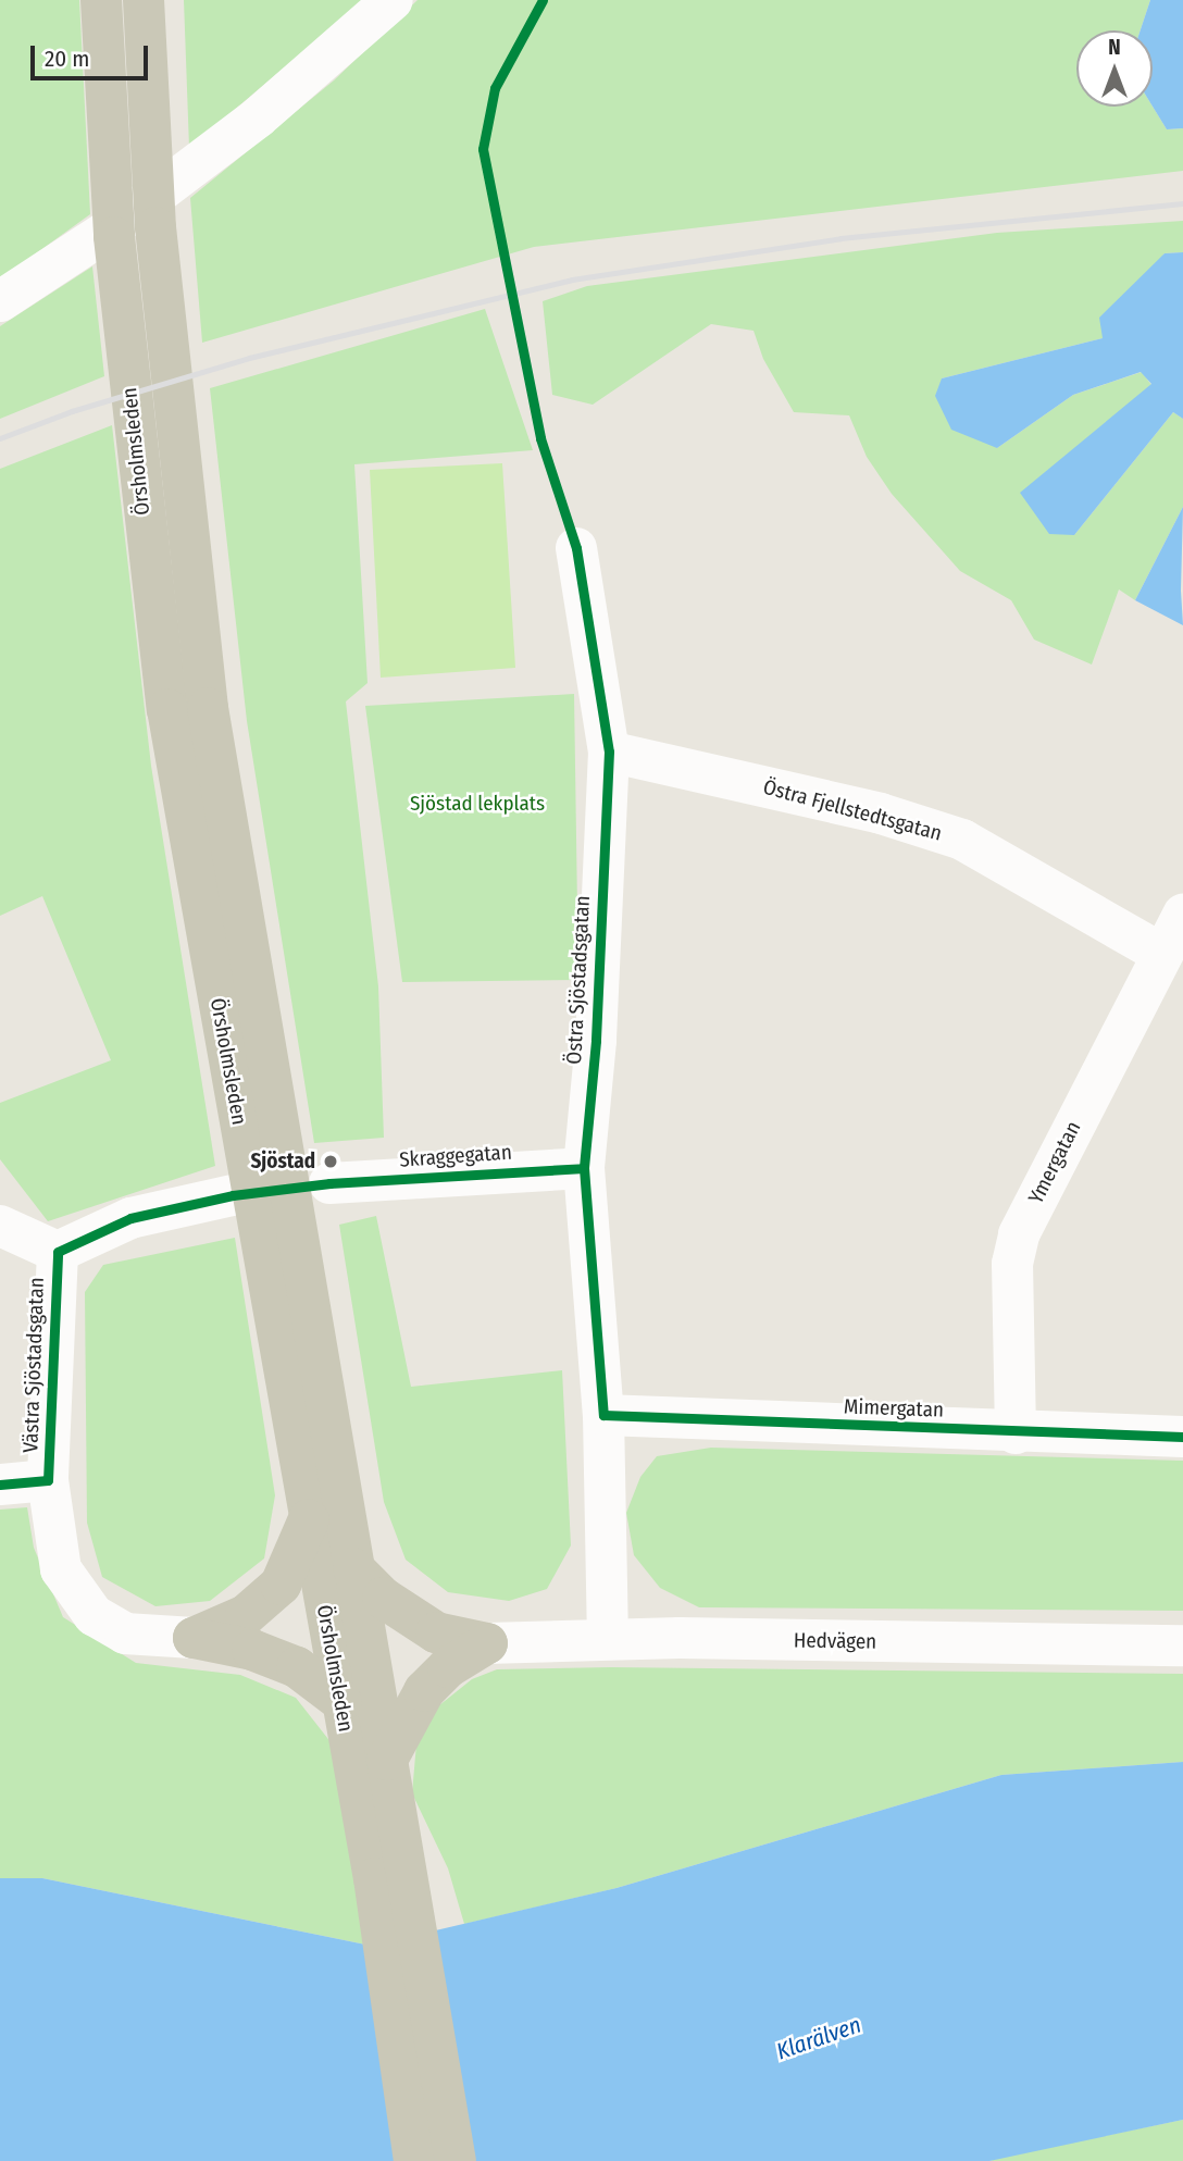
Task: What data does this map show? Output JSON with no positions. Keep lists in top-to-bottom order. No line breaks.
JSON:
{"streets":{"main road":["Örsholmsleden"],"street":["Östra Fjellstedtsgatan","Östra Sjöstadsgatan","Skraggegatan","Ymergatan","Västra Sjöstadsgatan","Mimergatan","Hedvägen"]},"crossings":[["Östra Fjellstedtsgatan","Östra Sjöstadsgatan"],["Östra Fjellstedtsgatan","Ymergatan"],["Östra Sjöstadsgatan","Skraggegatan"],["Östra Sjöstadsgatan","Mimergatan"],["Östra Sjöstadsgatan","Hedvägen"],["Ymergatan","Mimergatan"]],"water":["Klarälven"],"parks":["Sjöstad lekplats"],"places":["Sjöstad"],"scale_bar":"20 m","north":"top"}
